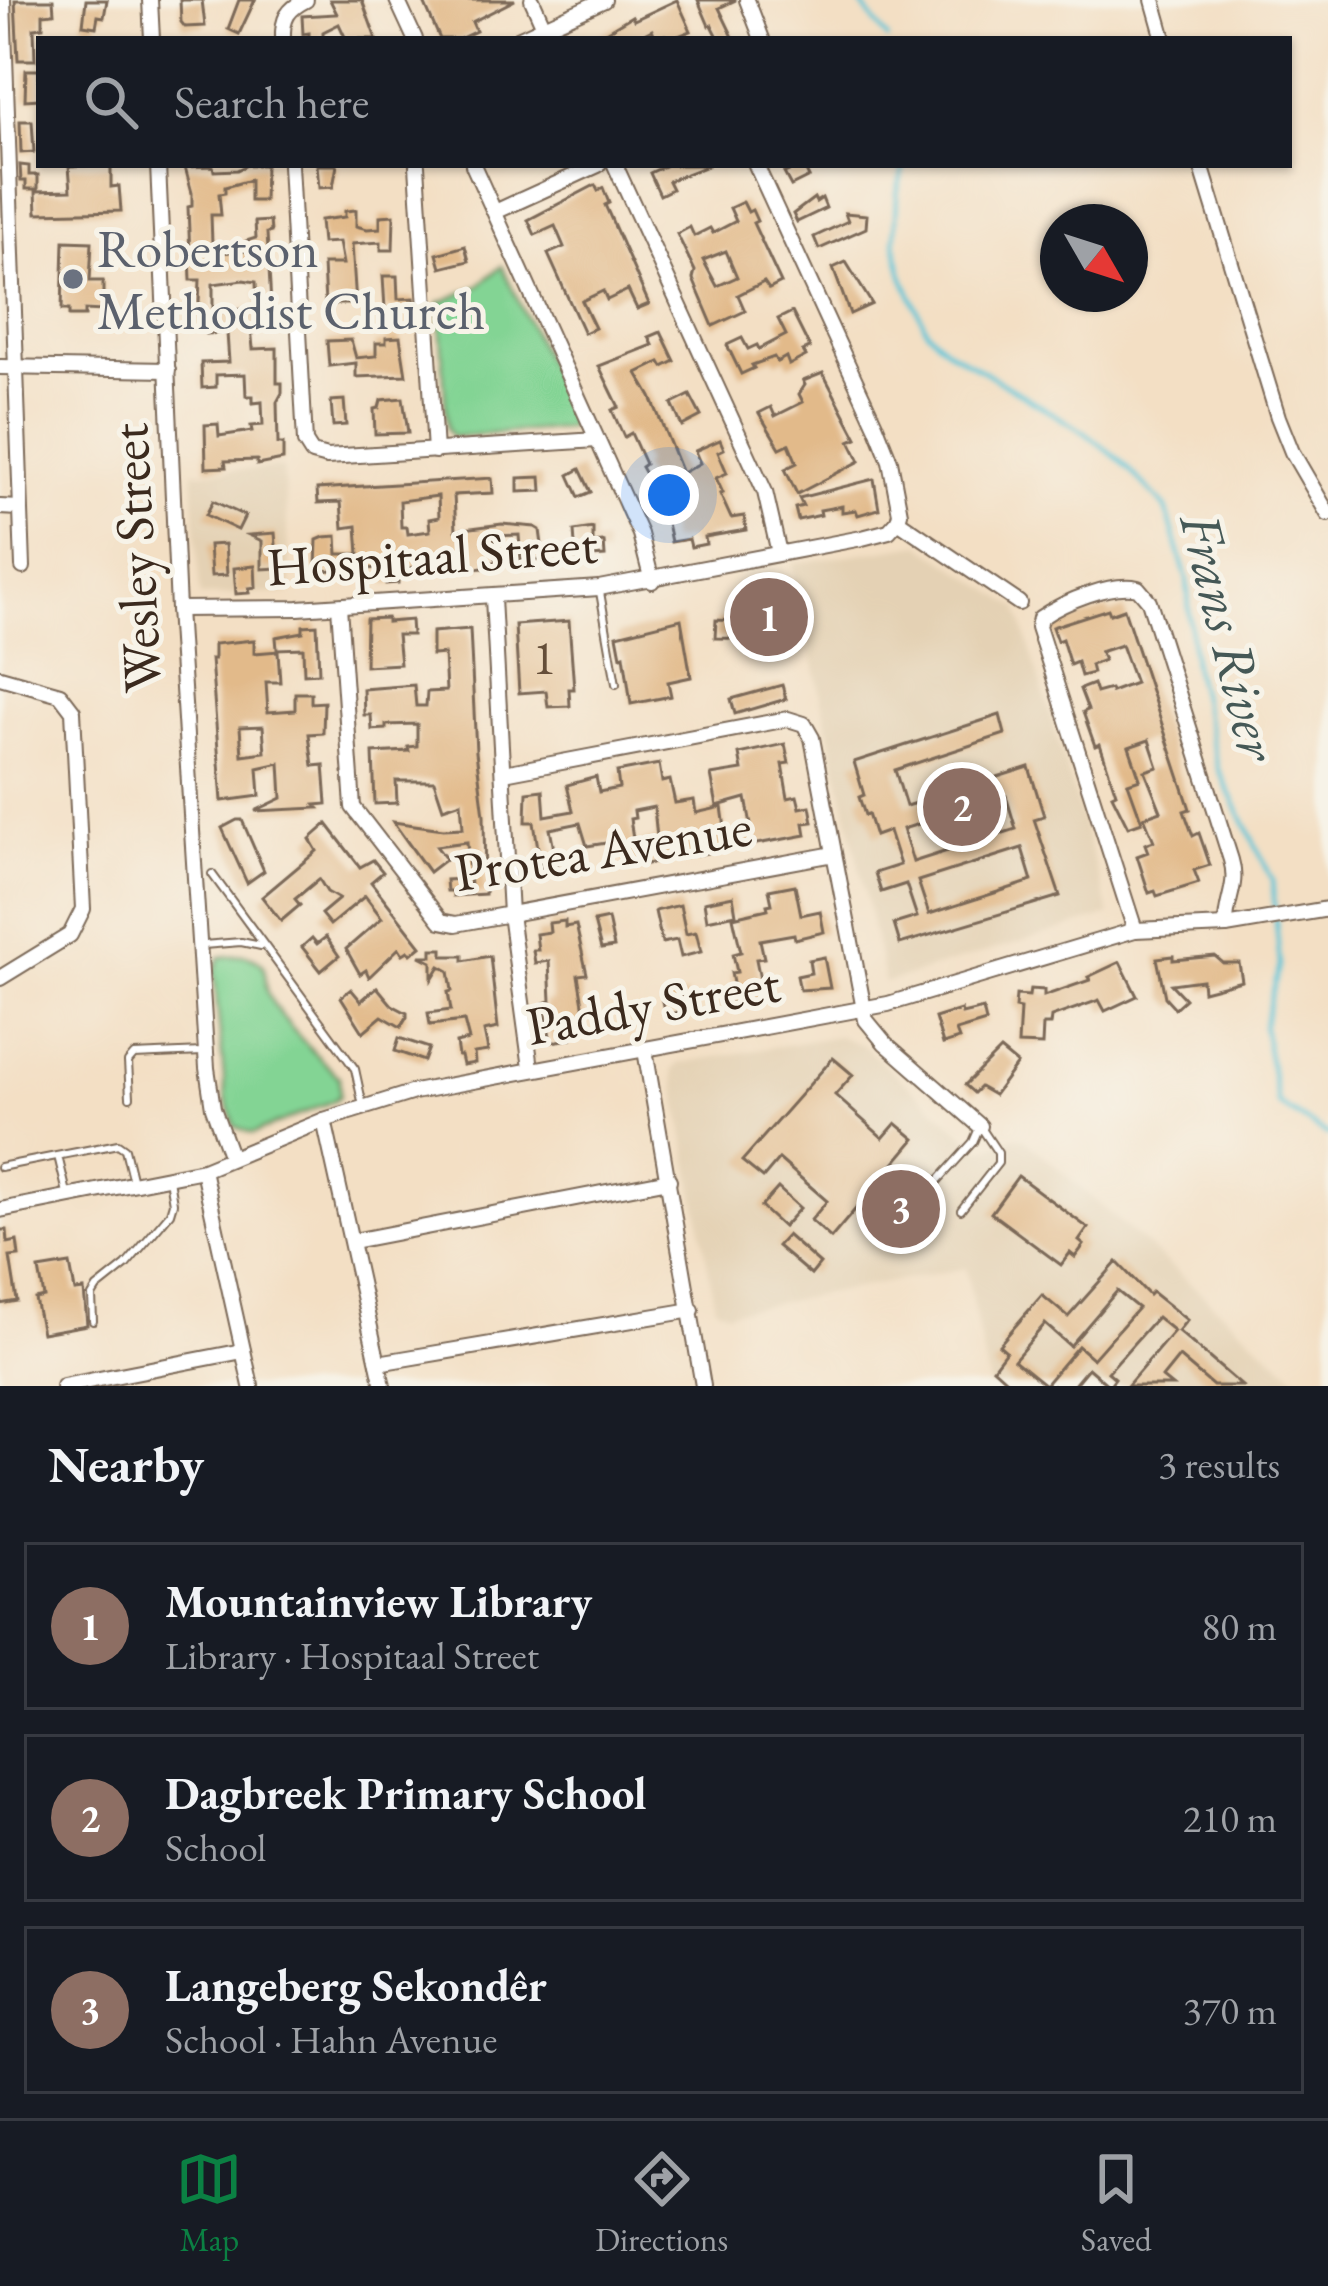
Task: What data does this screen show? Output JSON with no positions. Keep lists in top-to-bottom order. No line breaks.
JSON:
{"streets":{"street":["Hospitaal Street","Wesley Street","Protea Avenue","Paddy Street"]},"crossings":[["Hospitaal Street","Wesley Street"],["Hospitaal Street","Protea Avenue"],["Wesley Street","Paddy Street"]],"water":["Frans River"],"places":["Robertson Methodist Church"],"house_numbers":["1"],"north":"bottom right","page":{"search":"Search here","pins":["1","2","3"],"heading":["Nearby","3 results"],"list":[{"mark":"1","name":"Mountainview Library","note":"Library · Hospitaal Street","value":"80 m"},{"mark":"2","name":"Dagbreek Primary School","note":"School","value":"210 m"},{"mark":"3","name":"Langeberg Sekondêr","note":"School · Hahn Avenue","value":"370 m"}],"nav":["Map","Directions","Saved"]}}
